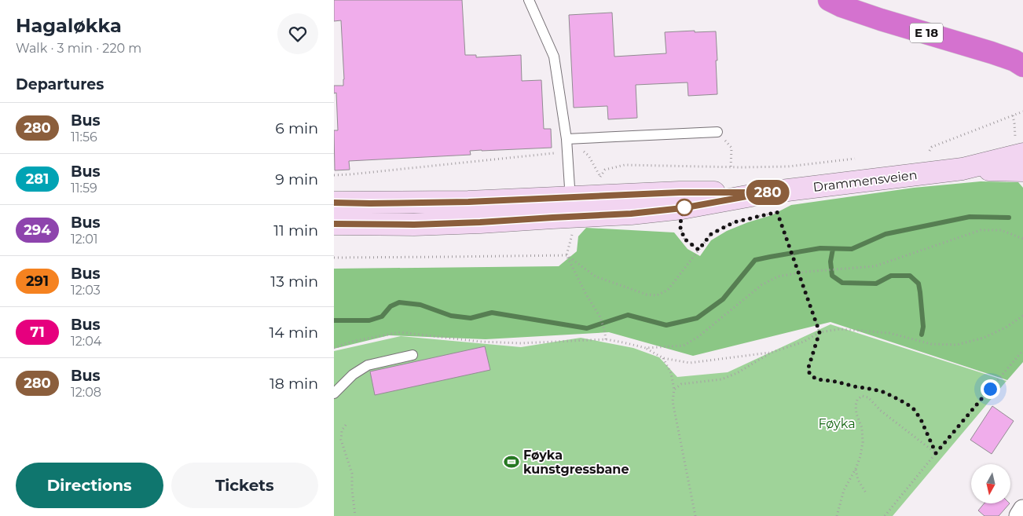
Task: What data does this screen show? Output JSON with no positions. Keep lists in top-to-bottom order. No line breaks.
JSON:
{"streets":{"highway":["E 18"],"main road":["Drammensveien"]},"parks":["Føyka"],"places":{"sports":["Føyka kunstgressbane"]},"lines":["bus line 280"],"north":"bottom","page":{"heading":[["Hagaløkka","Walk · 3 min · 220 m"],"Departures"],"on_map":"280","list":[{"mark":"280","name":"Bus","note":"11:56","value":"6 min"},{"mark":"281","name":"Bus","note":"11:59","value":"9 min"},{"mark":"294","name":"Bus","note":"12:01","value":"11 min"},{"mark":"291","name":"Bus","note":"12:03","value":"13 min"},{"mark":"71","name":"Bus","note":"12:04","value":"14 min"},{"mark":"280","name":"Bus","note":"12:08","value":"18 min"}],"buttons":["Directions","Tickets"]}}
